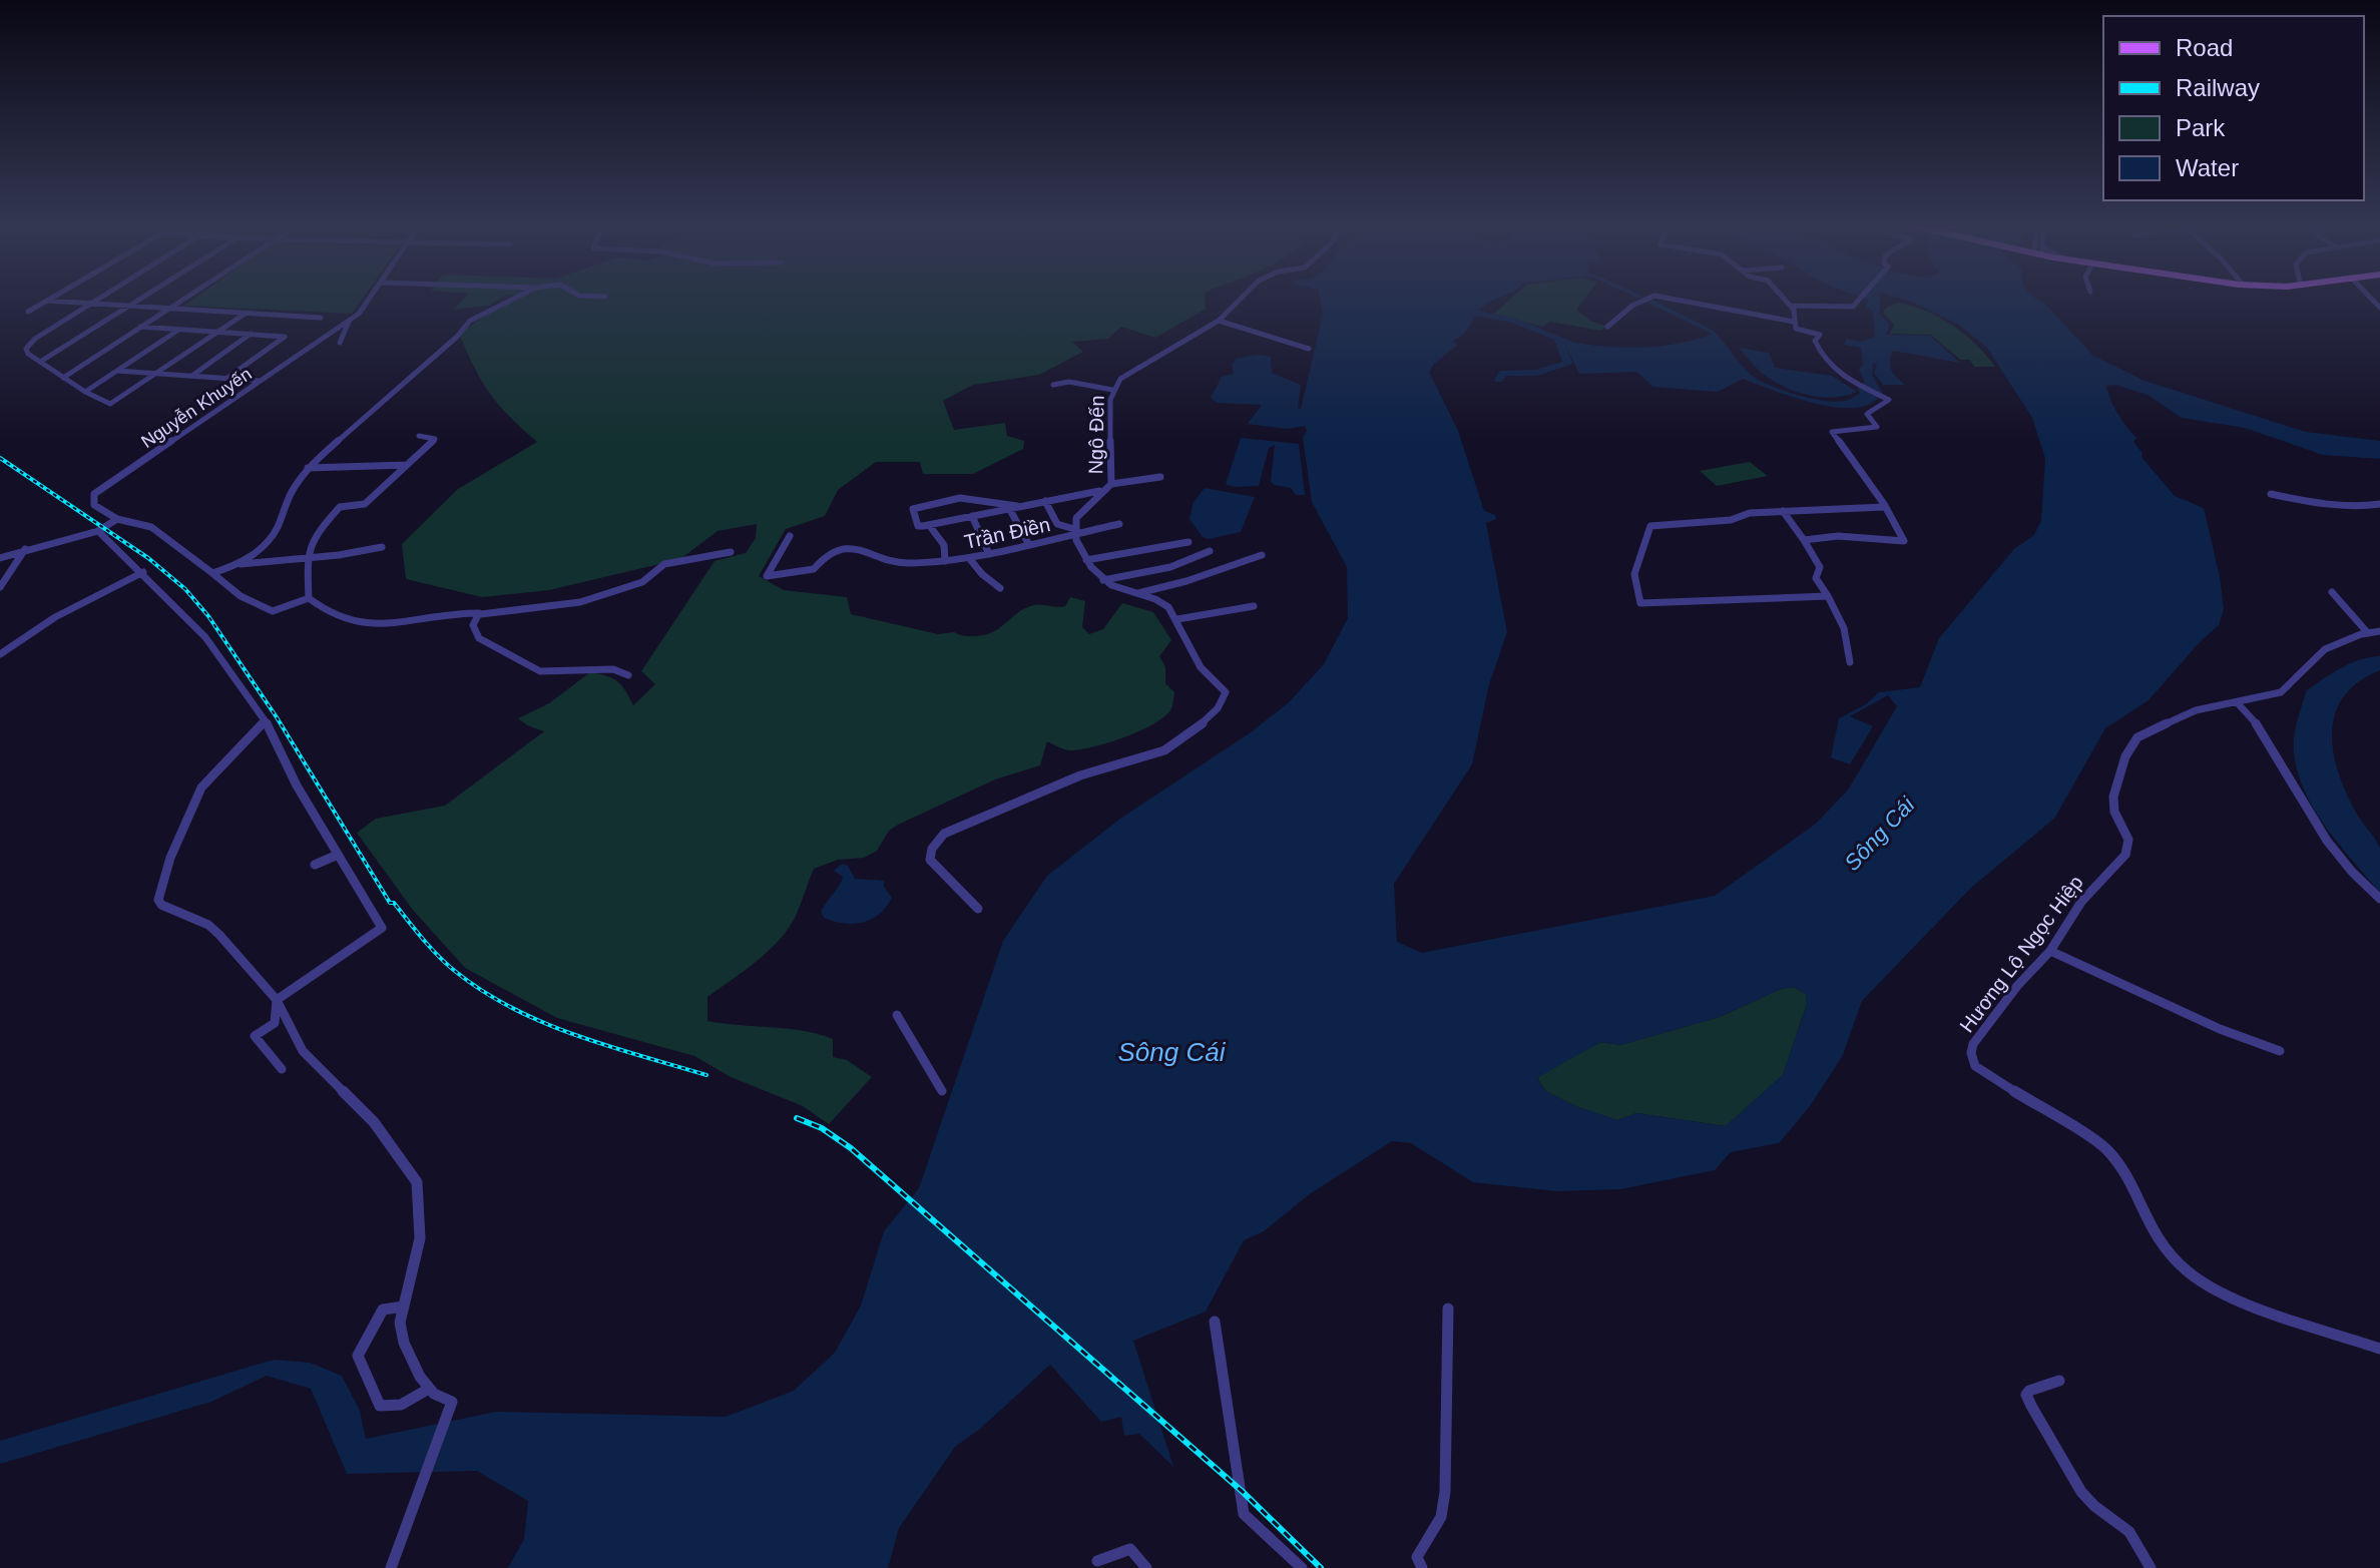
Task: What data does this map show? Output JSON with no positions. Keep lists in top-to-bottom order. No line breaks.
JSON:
{"streets":{"street":["Nguyễn Khuyến","Ngô Đến","Trần Điền","Hương Lộ Ngọc Hiệp"]},"crossings":[["Ngô Đến","Trần Điền"]],"water":["Sông Cái"],"legend":["Road","Railway","Park","Water"]}
